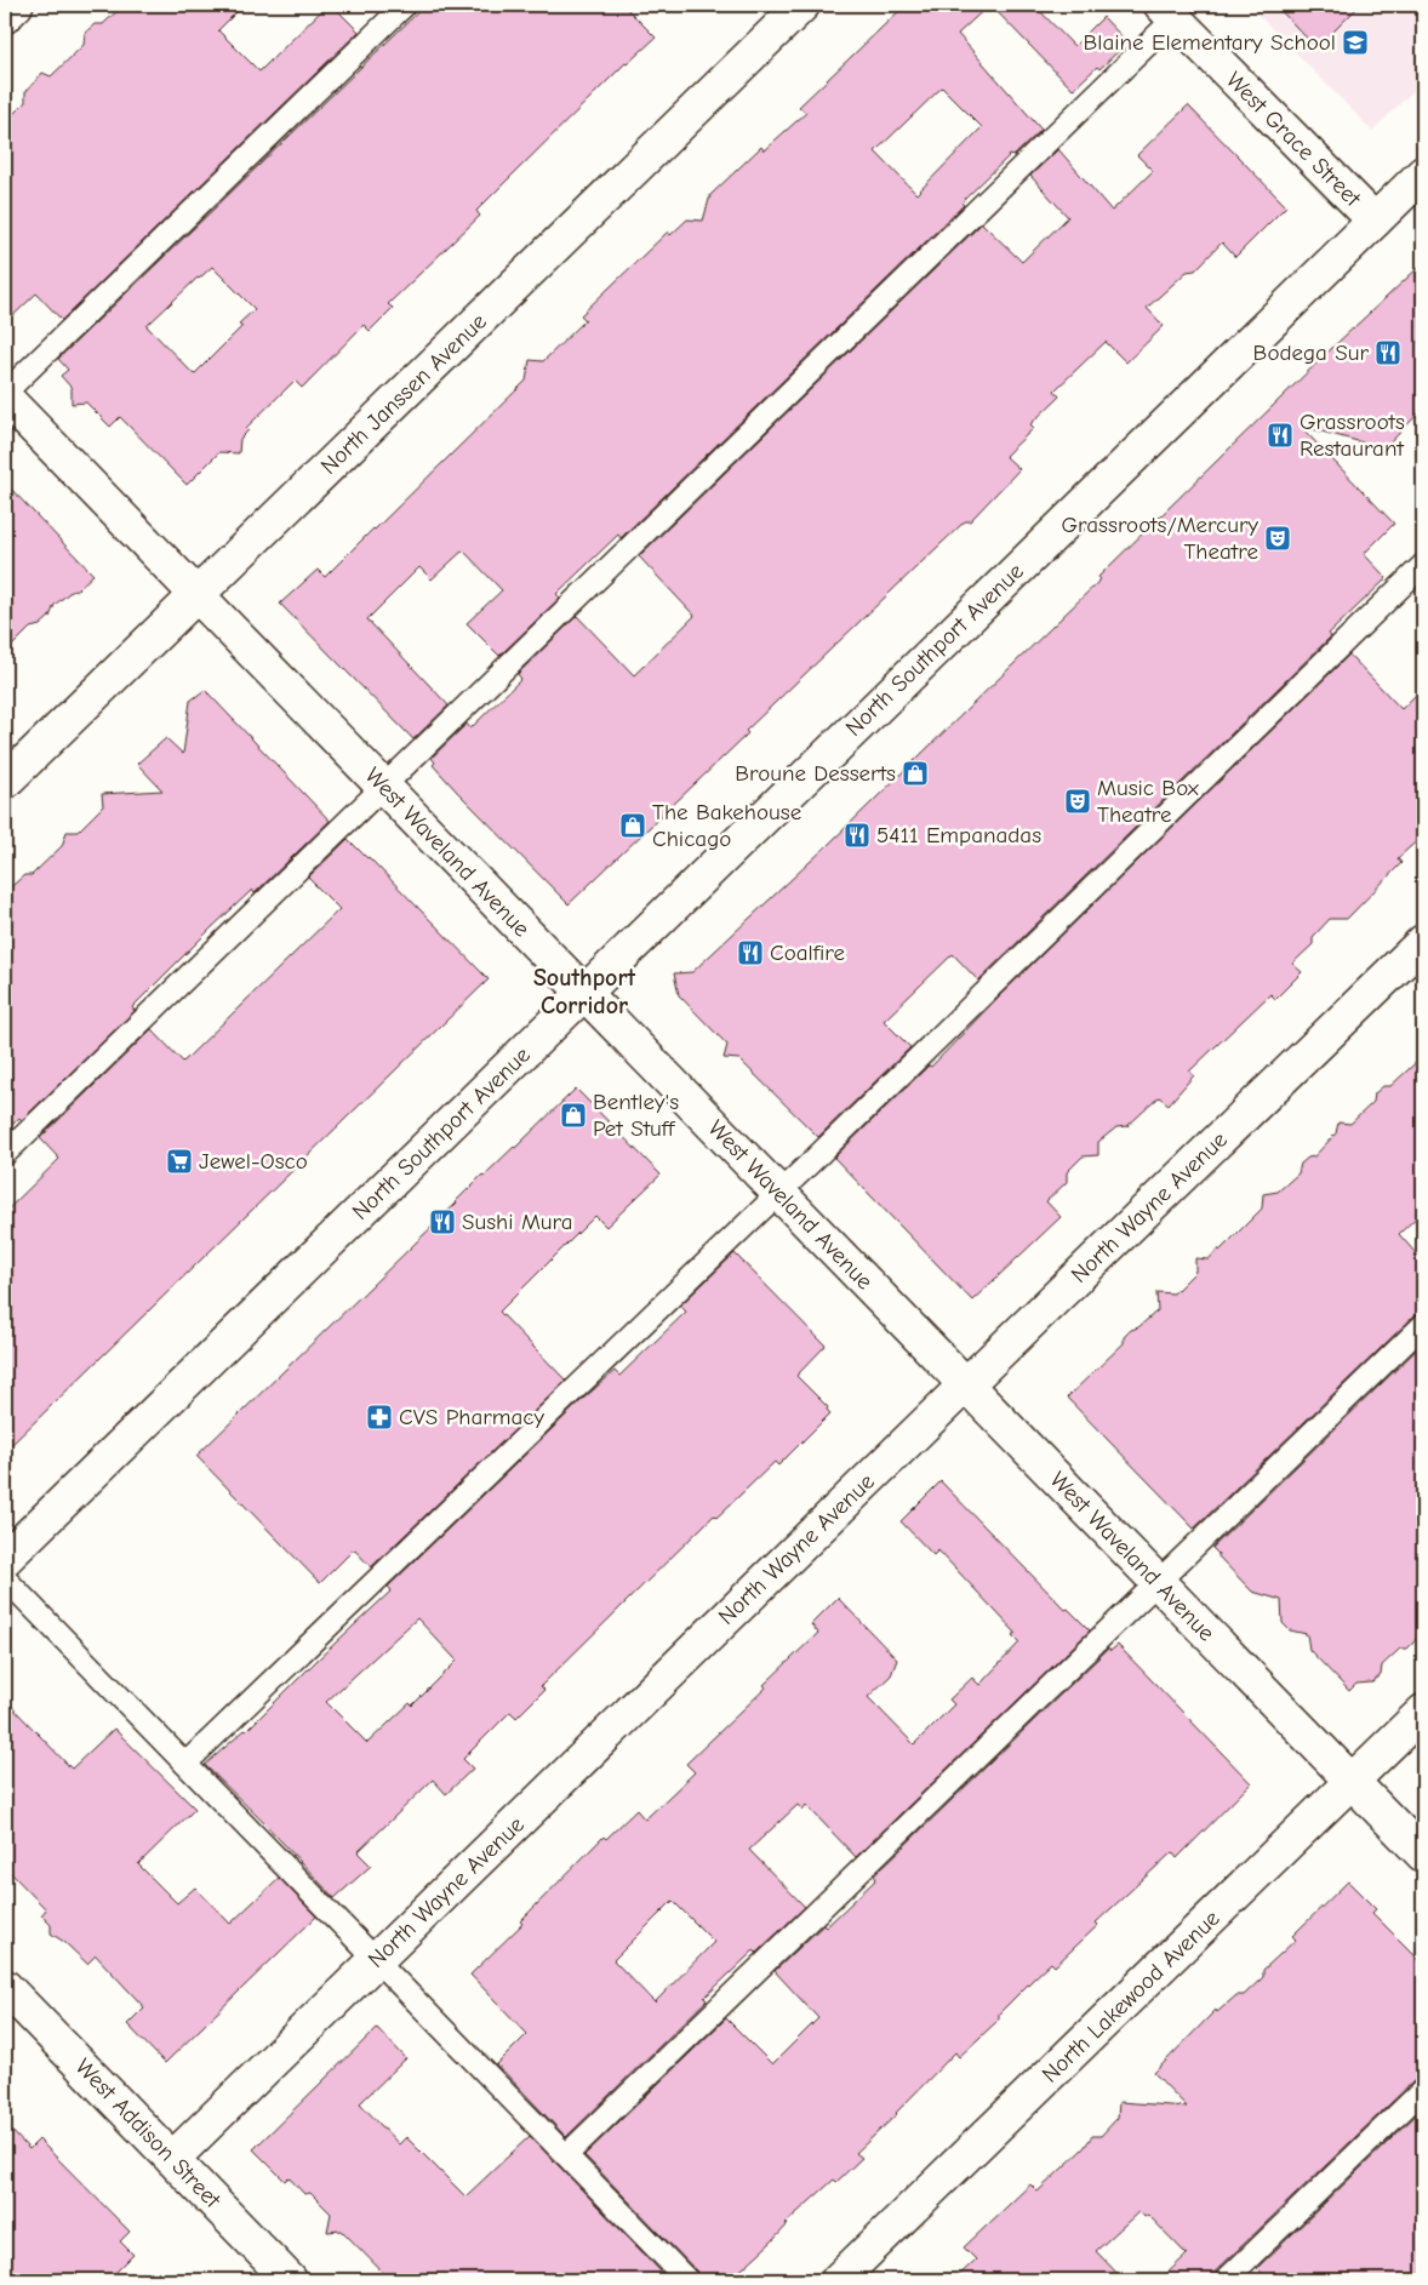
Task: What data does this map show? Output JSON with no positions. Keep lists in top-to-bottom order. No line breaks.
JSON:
{"streets":{"street":["West Grace Street","North Janssen Avenue","North Southport Avenue","West Waveland Avenue","North Wayne Avenue","North Lakewood Avenue","West Addison Street"]},"crossings":[["West Grace Street","North Southport Avenue"],["North Janssen Avenue","West Waveland Avenue"],["North Southport Avenue","West Waveland Avenue"],["West Waveland Avenue","North Wayne Avenue"],["West Waveland Avenue","North Lakewood Avenue"],["North Wayne Avenue","West Addison Street"]],"districts":["Southport Corridor"],"places":{"school or university":["Blaine Elementary School"],"restaurant":["Bodega Sur","Grassroots Restaurant","5411 Empanadas","Coalfire","Sushi Mura"],"theatre":["Grassroots/Mercury Theatre","Music Box Theatre"],"shop":["Broune Desserts","The Bakehouse Chicago","Bentley's Pet Stuff"],"supermarket":["Jewel-Osco"],"pharmacy":["CVS Pharmacy"]}}
